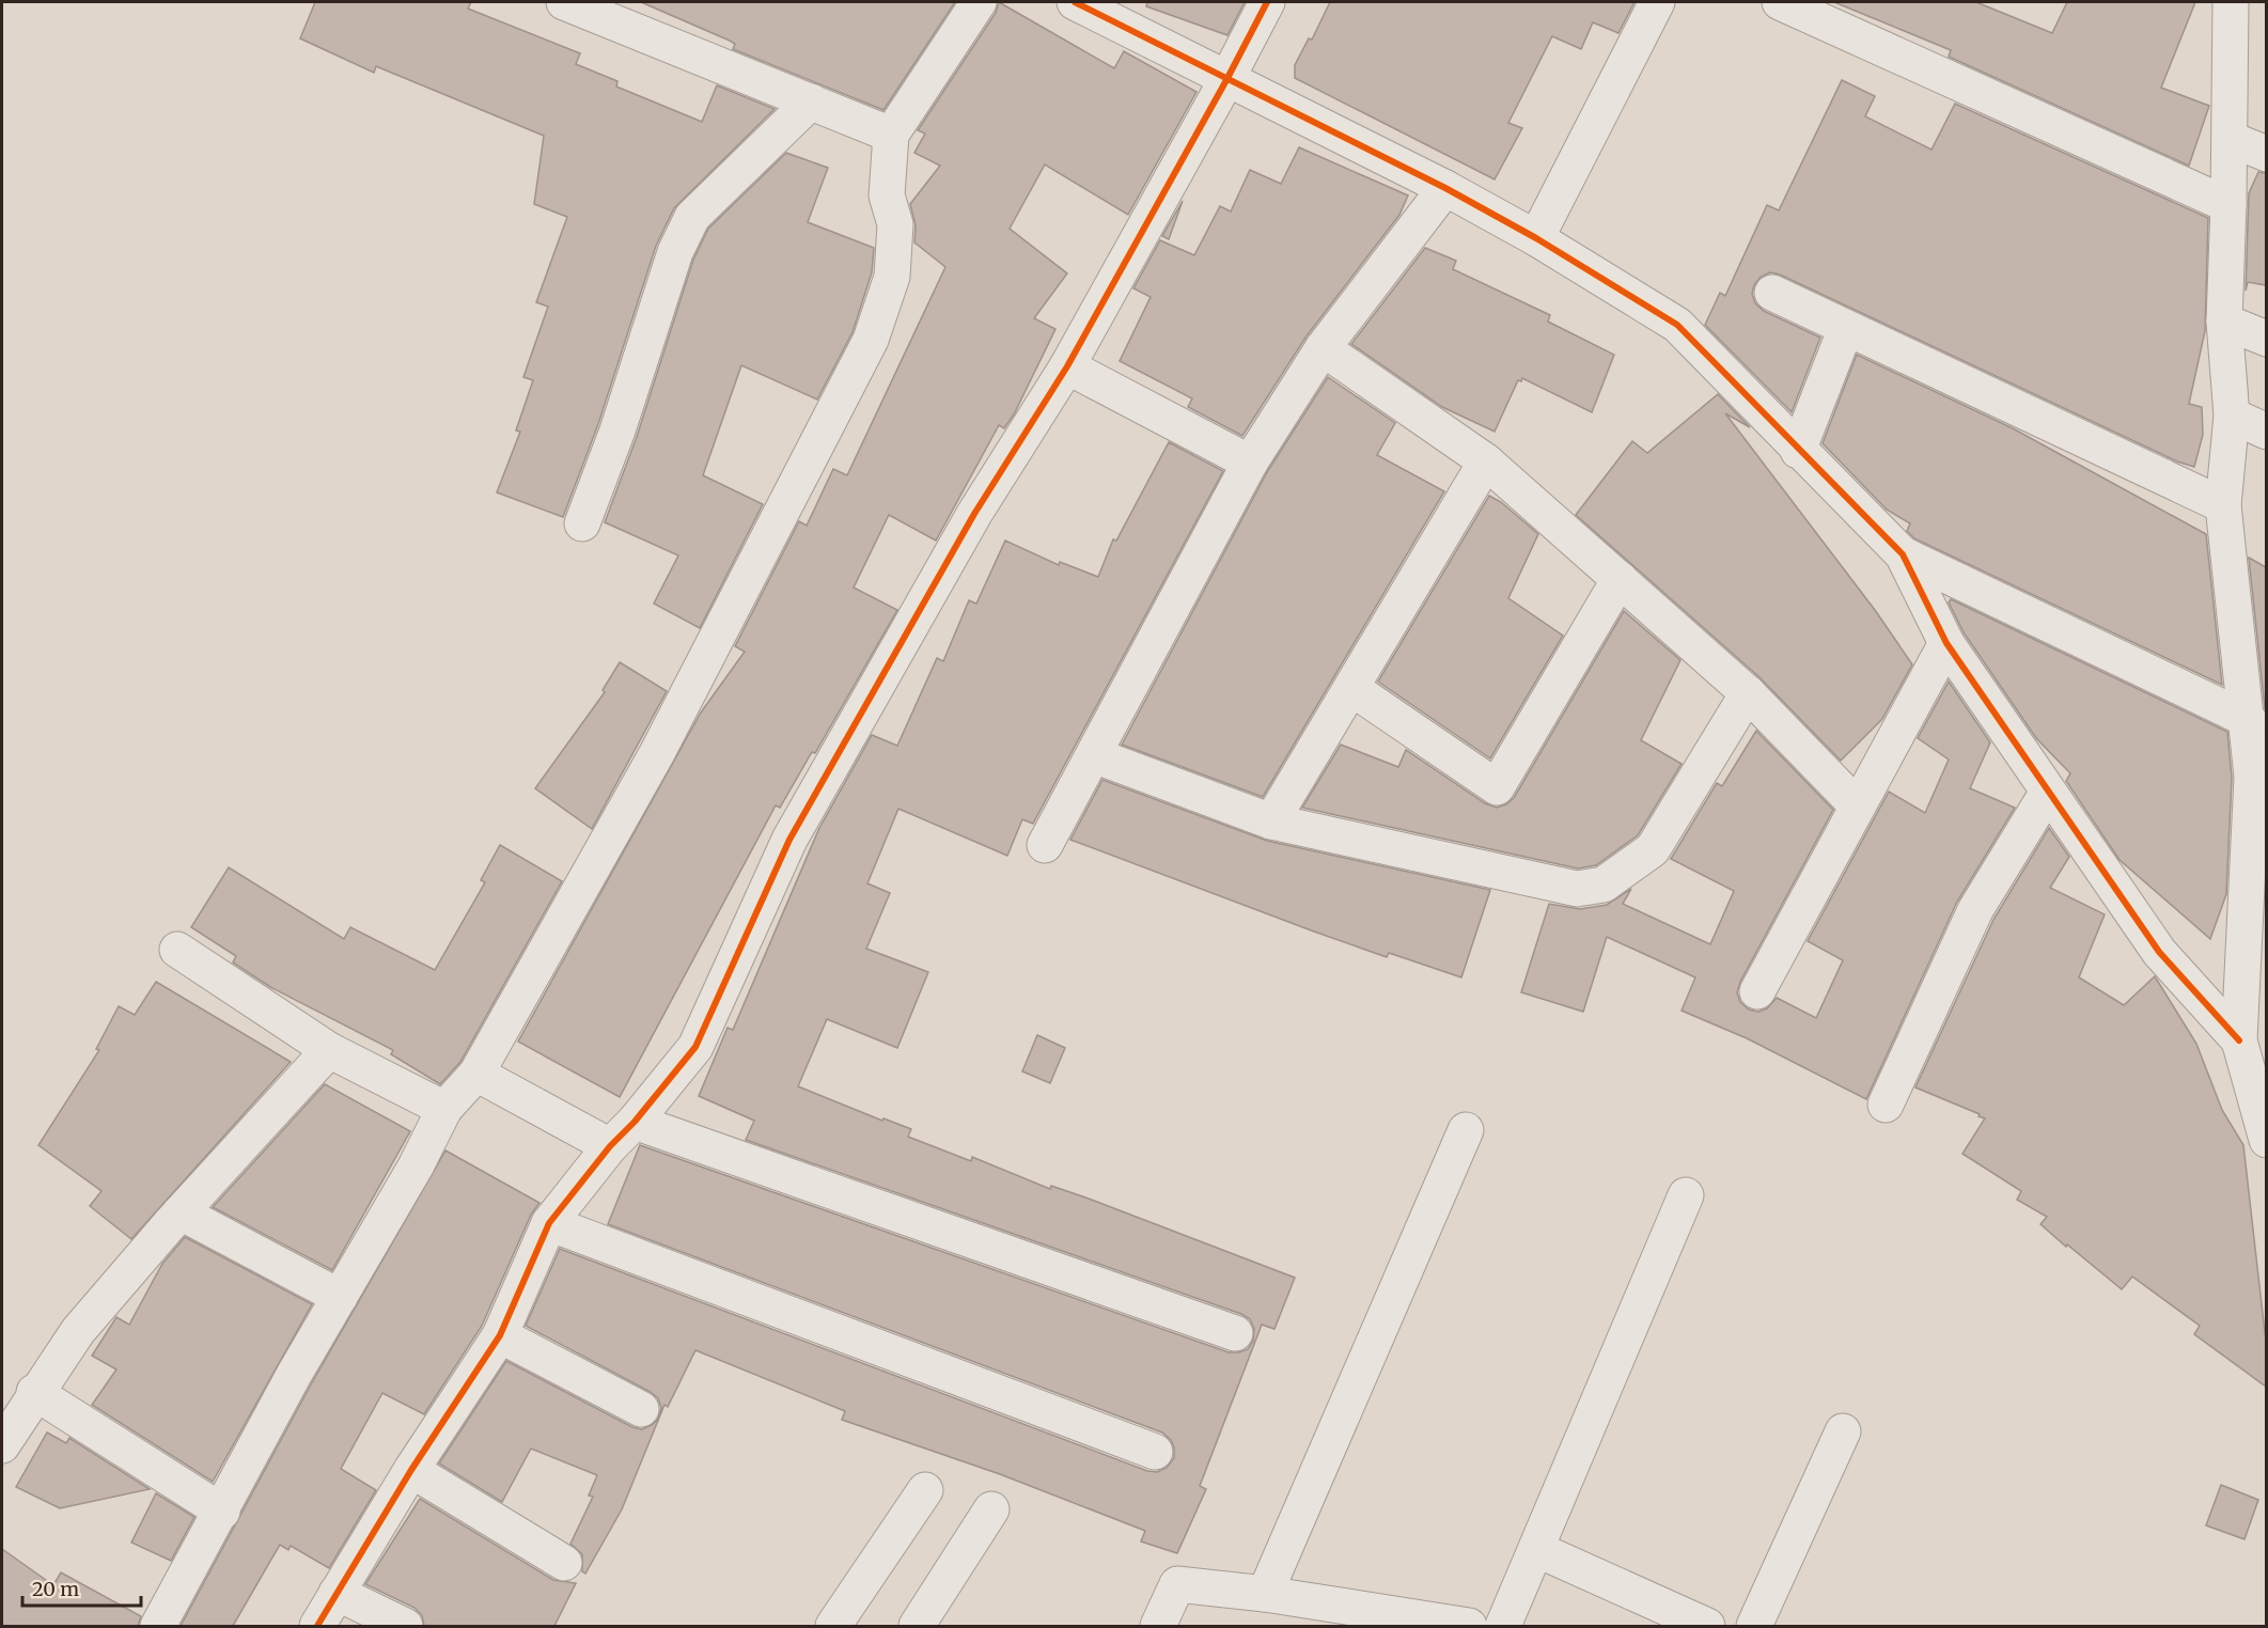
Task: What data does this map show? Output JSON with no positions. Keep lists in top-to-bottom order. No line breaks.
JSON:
{"scale_bar":"20 m"}
